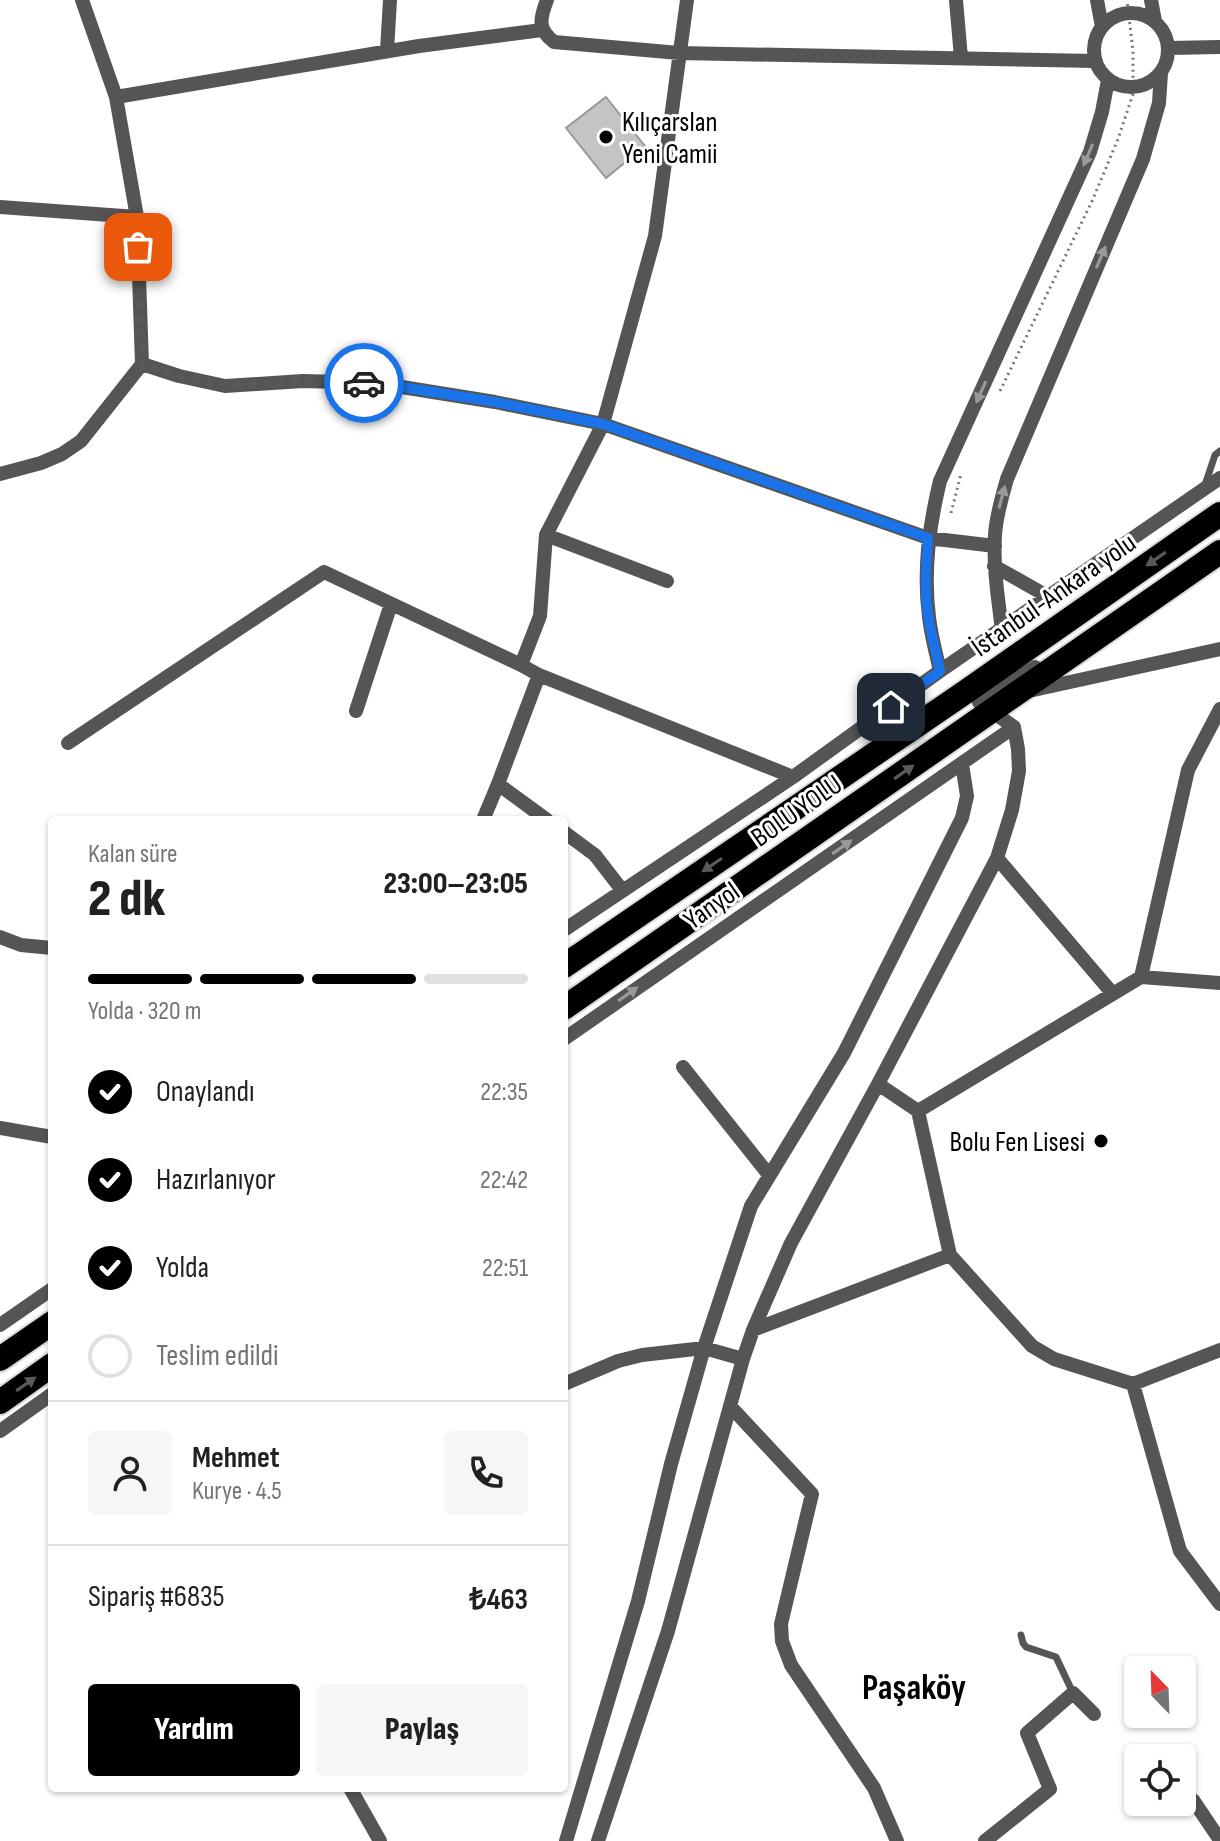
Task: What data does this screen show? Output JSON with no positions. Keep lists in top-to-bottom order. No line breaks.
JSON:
{"streets":{"highway":["İstanbul-Ankara yolu","BOLU YOLU"],"street":["Yanyol"]},"one_way":["İstanbul-Ankara yolu","BOLU YOLU"],"districts":["Paşaköy"],"places":["Kılıçarslan Yeni Camii","Bolu Fen Lisesi"],"north":"top left","page":{"heading":["2 dk","Kalan süre","23:00–23:05"],"panel":["Mehmet","Kurye · 4.5","Sipariş #6835","₺463"],"bar":"Yolda · 320 m","list":[["Onaylandı","22:35"],["Hazırlanıyor","22:42"],["Yolda","22:51"],"Teslim edildi"],"buttons":["Yardım","Paylaş"]}}
